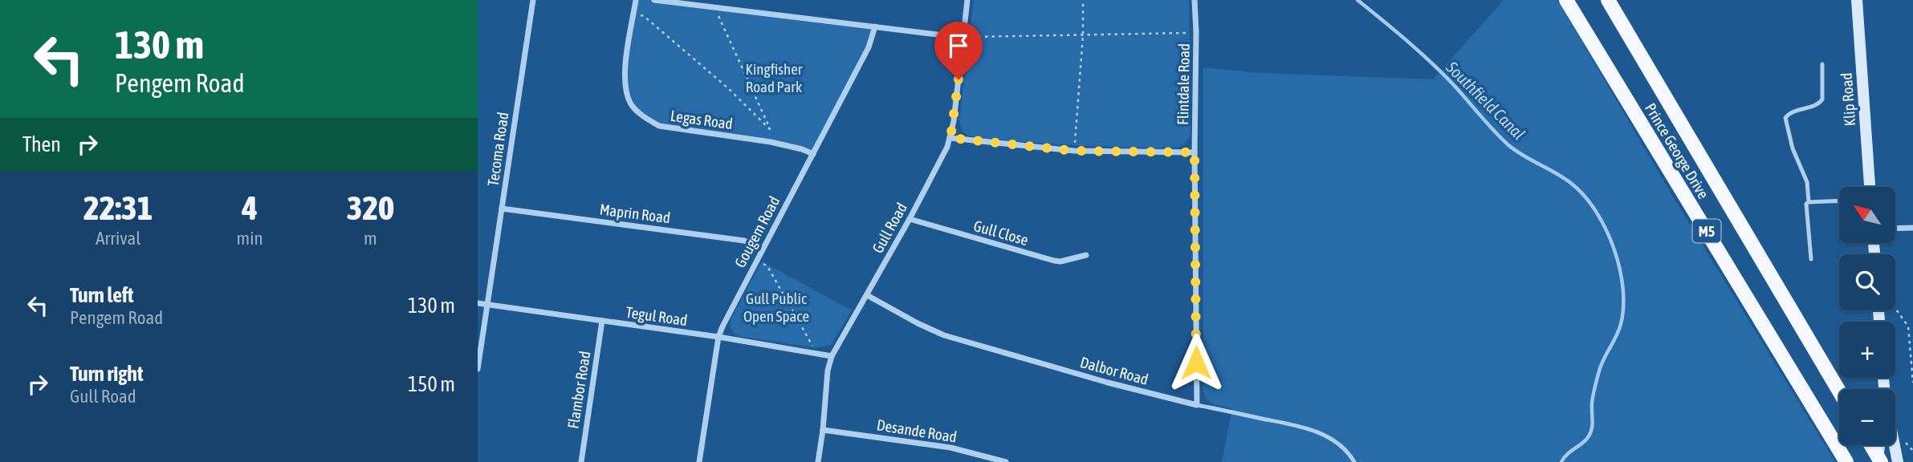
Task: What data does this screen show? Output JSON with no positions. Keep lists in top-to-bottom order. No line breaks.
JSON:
{"streets":{"main road":["Prince George Drive","M5"],"street":["Flintdale Road","Klip Road","Legas Road","Tecoma Road","Maprin Road","Gull Road","Gougem Road","Gull Close","Tegul Road","Dalbor Road","Flambor Road","Desande Road"]},"crossings":[["Flintdale Road","Dalbor Road"],["Legas Road","Gougem Road"],["Tecoma Road","Maprin Road"],["Tecoma Road","Tegul Road"],["Maprin Road","Gougem Road"],["Gull Road","Gull Close"],["Gull Road","Tegul Road"],["Gull Road","Dalbor Road"],["Gull Road","Desande Road"],["Gougem Road","Tegul Road"],["Tegul Road","Flambor Road"]],"water":["Southfield Canal"],"parks":["Kingfisher Road Park","Gull Public Open Space"],"north":"top left","page":{"turn":["130 m","Pengem Road"],"then":"Then","eta":["22:31","Arrival","4","min","320","m"],"map_buttons":["+","−"],"list":[{"name":"Turn left","note":"Pengem Road","value":"130 m"},{"name":"Turn right","note":"Gull Road","value":"150 m"}]}}
